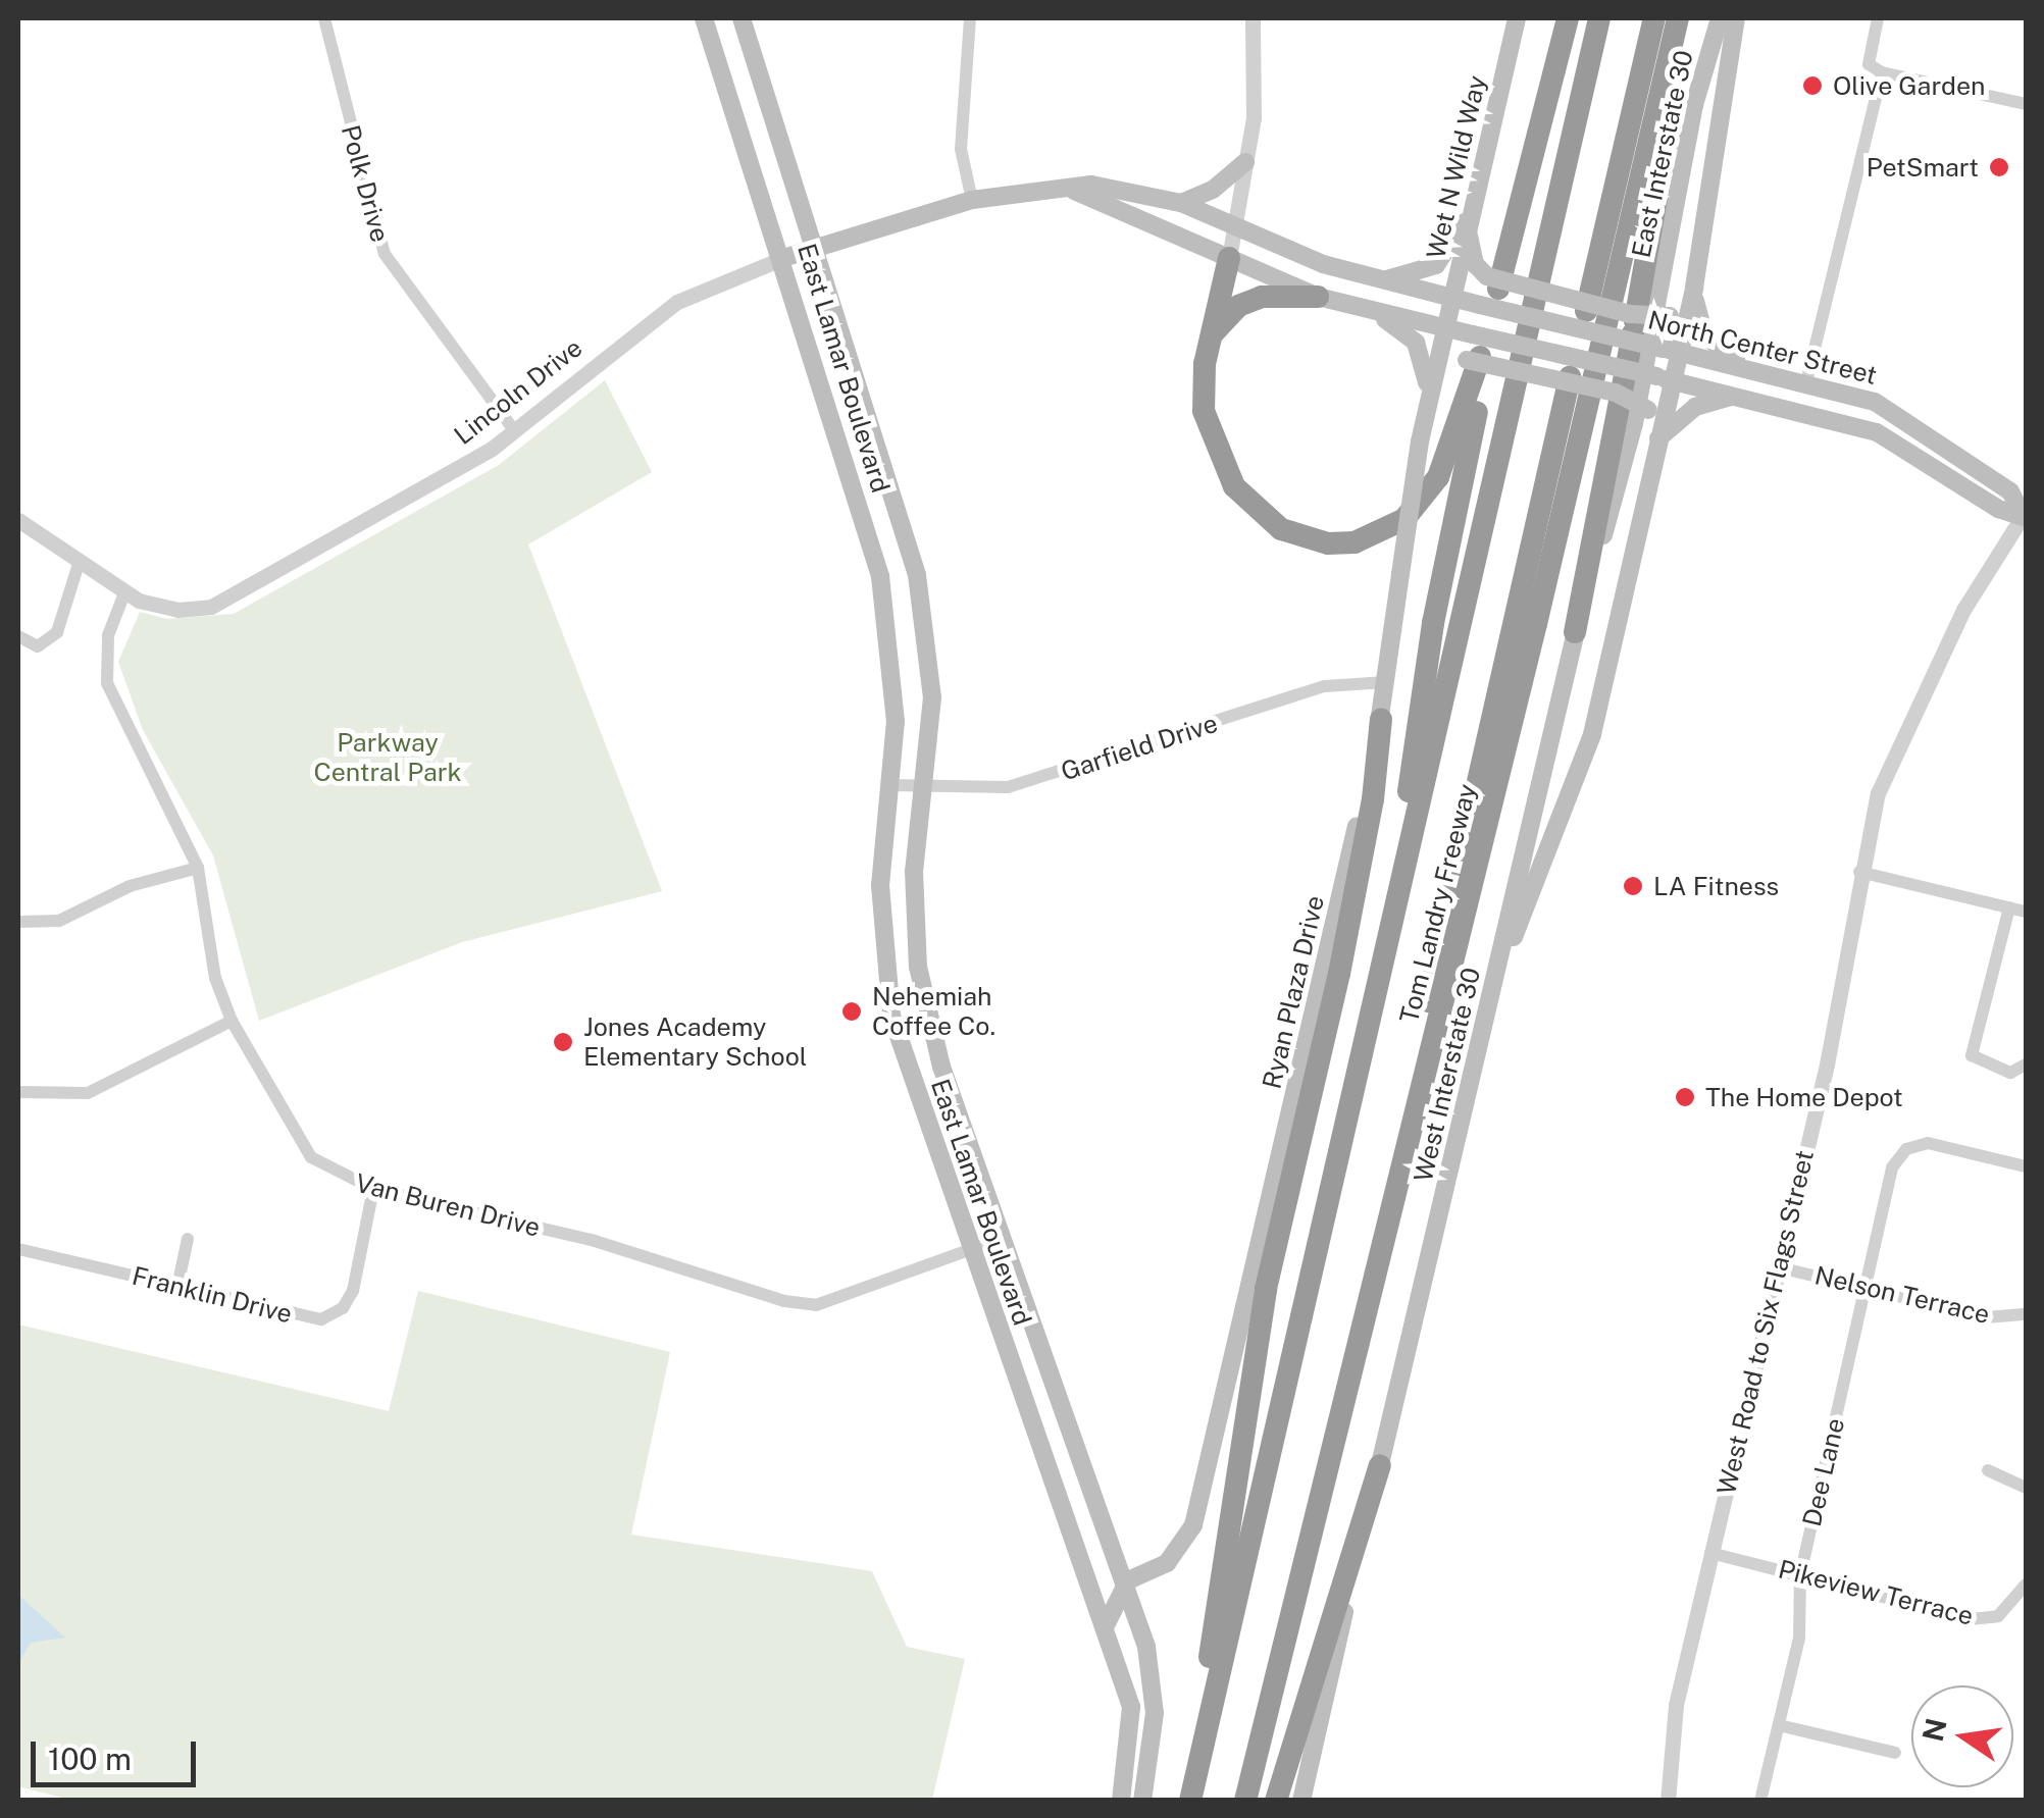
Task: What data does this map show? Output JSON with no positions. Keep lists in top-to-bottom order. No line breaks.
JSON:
{"streets":{"highway":["Tom Landry Freeway"],"main road":["East Interstate 30","Wet N Wild Way","North Center Street","East Lamar Boulevard","Lincoln Drive","Ryan Plaza Drive","West Interstate 30"],"street":["Polk Drive","Garfield Drive","Van Buren Drive","Franklin Drive","Nelson Terrace","West Road to Six Flags Street","Dee Lane","Pikeview Terrace"]},"crossings":[["East Interstate 30","North Center Street"],["East Interstate 30","West Interstate 30"],["Wet N Wild Way","North Center Street"],["Wet N Wild Way","Lincoln Drive"],["Wet N Wild Way","Ryan Plaza Drive"],["Polk Drive","Lincoln Drive"],["North Center Street","Lincoln Drive"],["North Center Street","Ryan Plaza Drive"],["North Center Street","West Interstate 30"],["North Center Street","West Road to Six Flags Street"],["East Lamar Boulevard","Lincoln Drive"],["East Lamar Boulevard","Garfield Drive"],["East Lamar Boulevard","Ryan Plaza Drive"],["East Lamar Boulevard","Van Buren Drive"],["Lincoln Drive","Ryan Plaza Drive"],["Lincoln Drive","Van Buren Drive"],["Garfield Drive","Ryan Plaza Drive"],["Van Buren Drive","Franklin Drive"],["Nelson Terrace","West Road to Six Flags Street"],["Nelson Terrace","Dee Lane"],["West Road to Six Flags Street","Pikeview Terrace"],["Dee Lane","Pikeview Terrace"]],"parks":["Parkway Central Park"],"places":["Olive Garden","PetSmart","LA Fitness","Nehemiah Coffee Co.","Jones Academy Elementary School","The Home Depot"],"scale_bar":"100 m","north":"left"}
